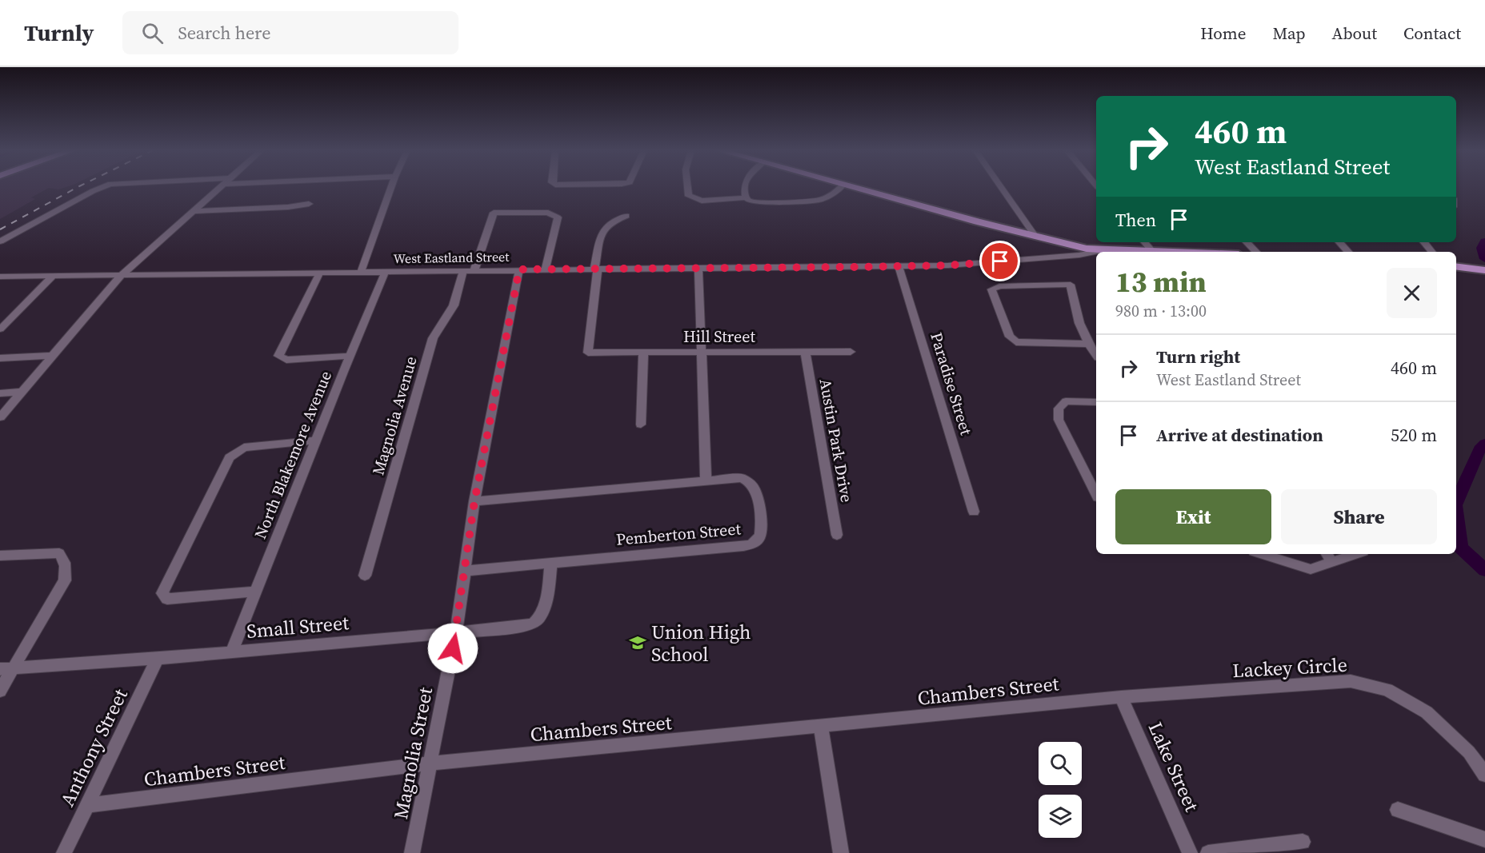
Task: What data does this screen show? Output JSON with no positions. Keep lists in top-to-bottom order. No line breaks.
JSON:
{"streets":{"main road":["West Eastland Street"],"street":["Hill Street","Paradise Street","Magnolia Avenue","Austin Park Drive","North Blakemore Avenue","Pemberton Street","Small Street","Lackey Circle","Chambers Street","Anthony Street","Magnolia Street","Lake Street"]},"crossings":[["West Eastland Street","Hill Street"],["West Eastland Street","Paradise Street"],["West Eastland Street","Magnolia Avenue"],["West Eastland Street","North Blakemore Avenue"],["West Eastland Street","Magnolia Street"],["Hill Street","Austin Park Drive"],["North Blakemore Avenue","Small Street"],["Pemberton Street","Small Street"],["Pemberton Street","Magnolia Street"],["Small Street","Anthony Street"],["Small Street","Magnolia Street"],["Lackey Circle","Chambers Street"],["Lackey Circle","Lake Street"],["Chambers Street","Anthony Street"],["Chambers Street","Magnolia Street"],["Chambers Street","Lake Street"]],"places":{"school or university":["Union High School"]},"page":{"header":"Turnly","search":"Search here","nav":["Home","Map","About","Contact"],"turn":["460 m","West Eastland Street"],"then":"Then","heading":["13 min","980 m · 13:00"],"list":[{"name":"Turn right","note":"West Eastland Street","value":"460 m"},{"name":"Arrive at destination","value":"520 m"}],"buttons":["Exit","Share"]}}
